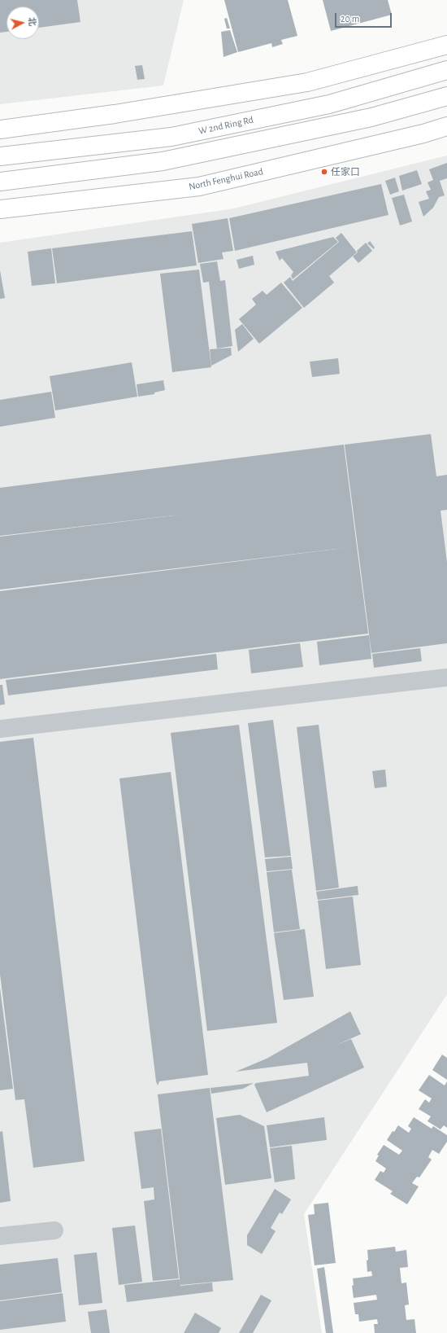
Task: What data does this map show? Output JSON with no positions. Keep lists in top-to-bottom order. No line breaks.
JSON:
{"streets":{"main road":["W 2nd Ring Rd","North Fenghui Road"]},"places":["任家口"],"scale_bar":"20 m","north":"right"}
